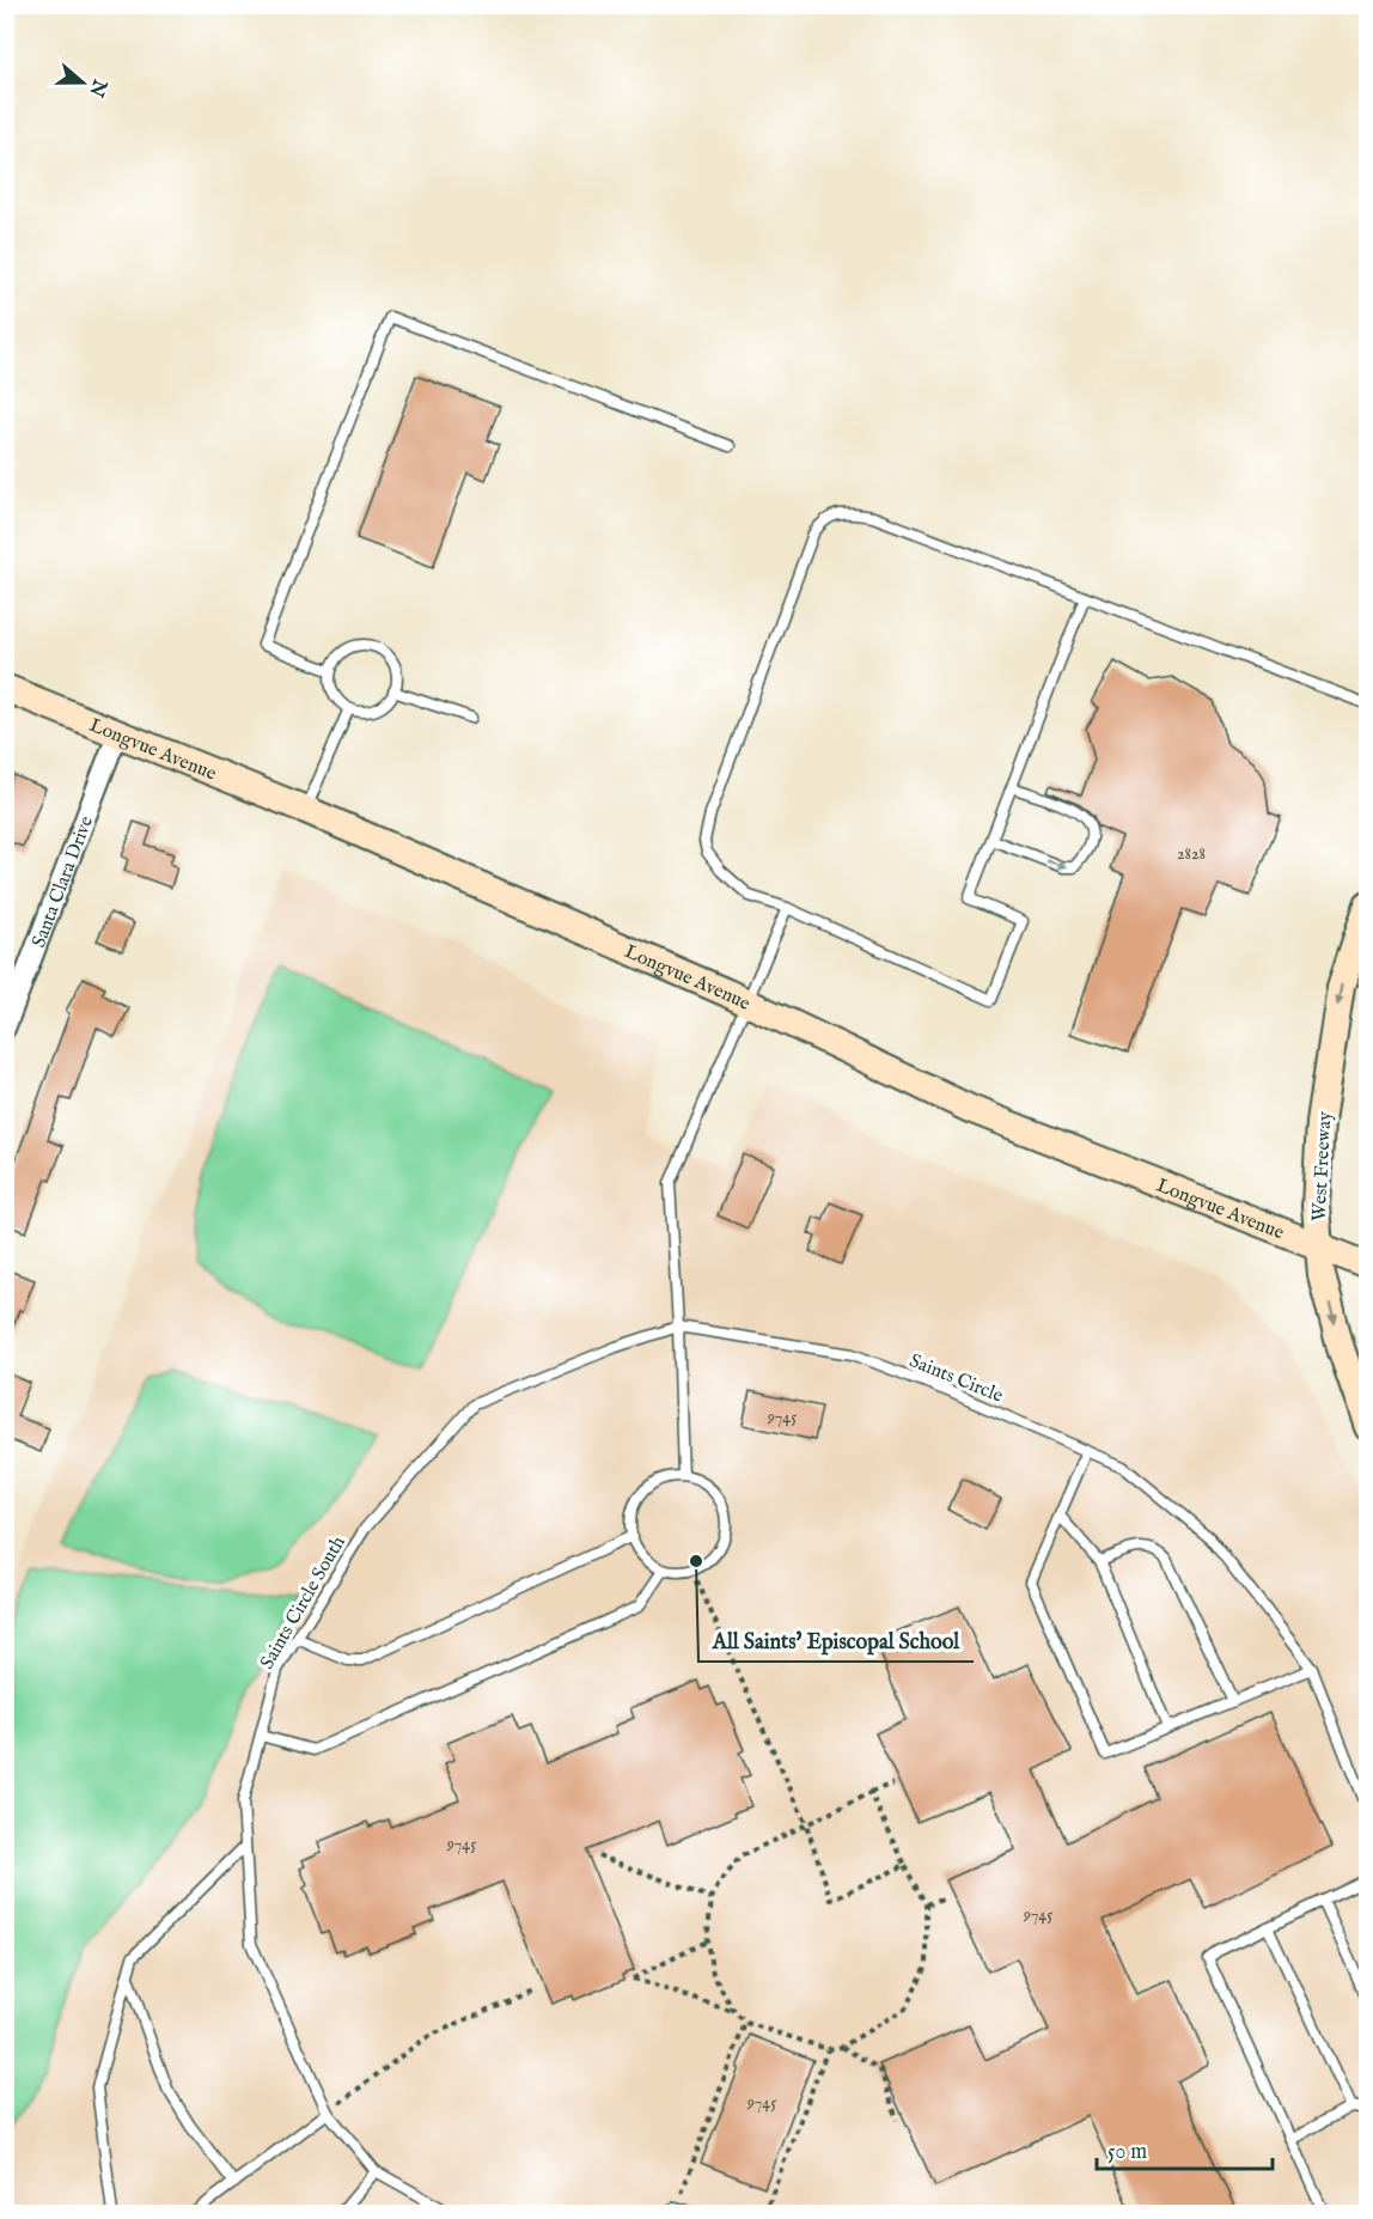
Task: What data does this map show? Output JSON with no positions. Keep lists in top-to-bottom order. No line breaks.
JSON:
{"streets":{"main road":["Longvue Avenue","West Freeway"],"street":["Santa Clara Drive"],"lane":["Saints Circle","Saints Circle South"]},"crossings":[["Longvue Avenue","Santa Clara Drive"],["Longvue Avenue","West Freeway"],["Saints Circle","Saints Circle South"]],"one_way":["West Freeway"],"places":["All Saints' Episcopal School"],"house_numbers":["2828","9745","9745","9745","9745"],"scale_bar":"50 m","north":"right"}
